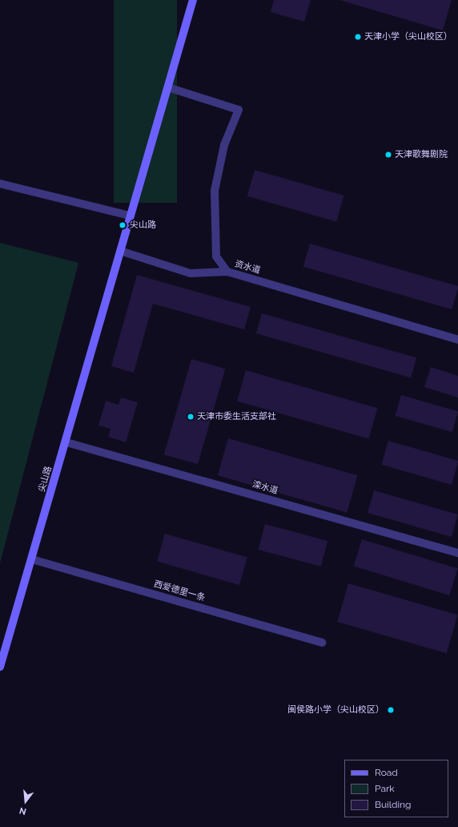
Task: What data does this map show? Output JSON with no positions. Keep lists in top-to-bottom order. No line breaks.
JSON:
{"streets":{"main road":["尖山路"],"street":["资水道","滦水道","西爱德里一条"]},"crossings":[["资水道","尖山路"],["尖山路","滦水道"],["尖山路","西爱德里一条"]],"places":["天津小学（尖山校区）","天津歌舞剧院","尖山路","天津市委生活支部社","闽侯路小学（尖山校区）"],"legend":["Road","Park","Building"],"north":"bottom"}
